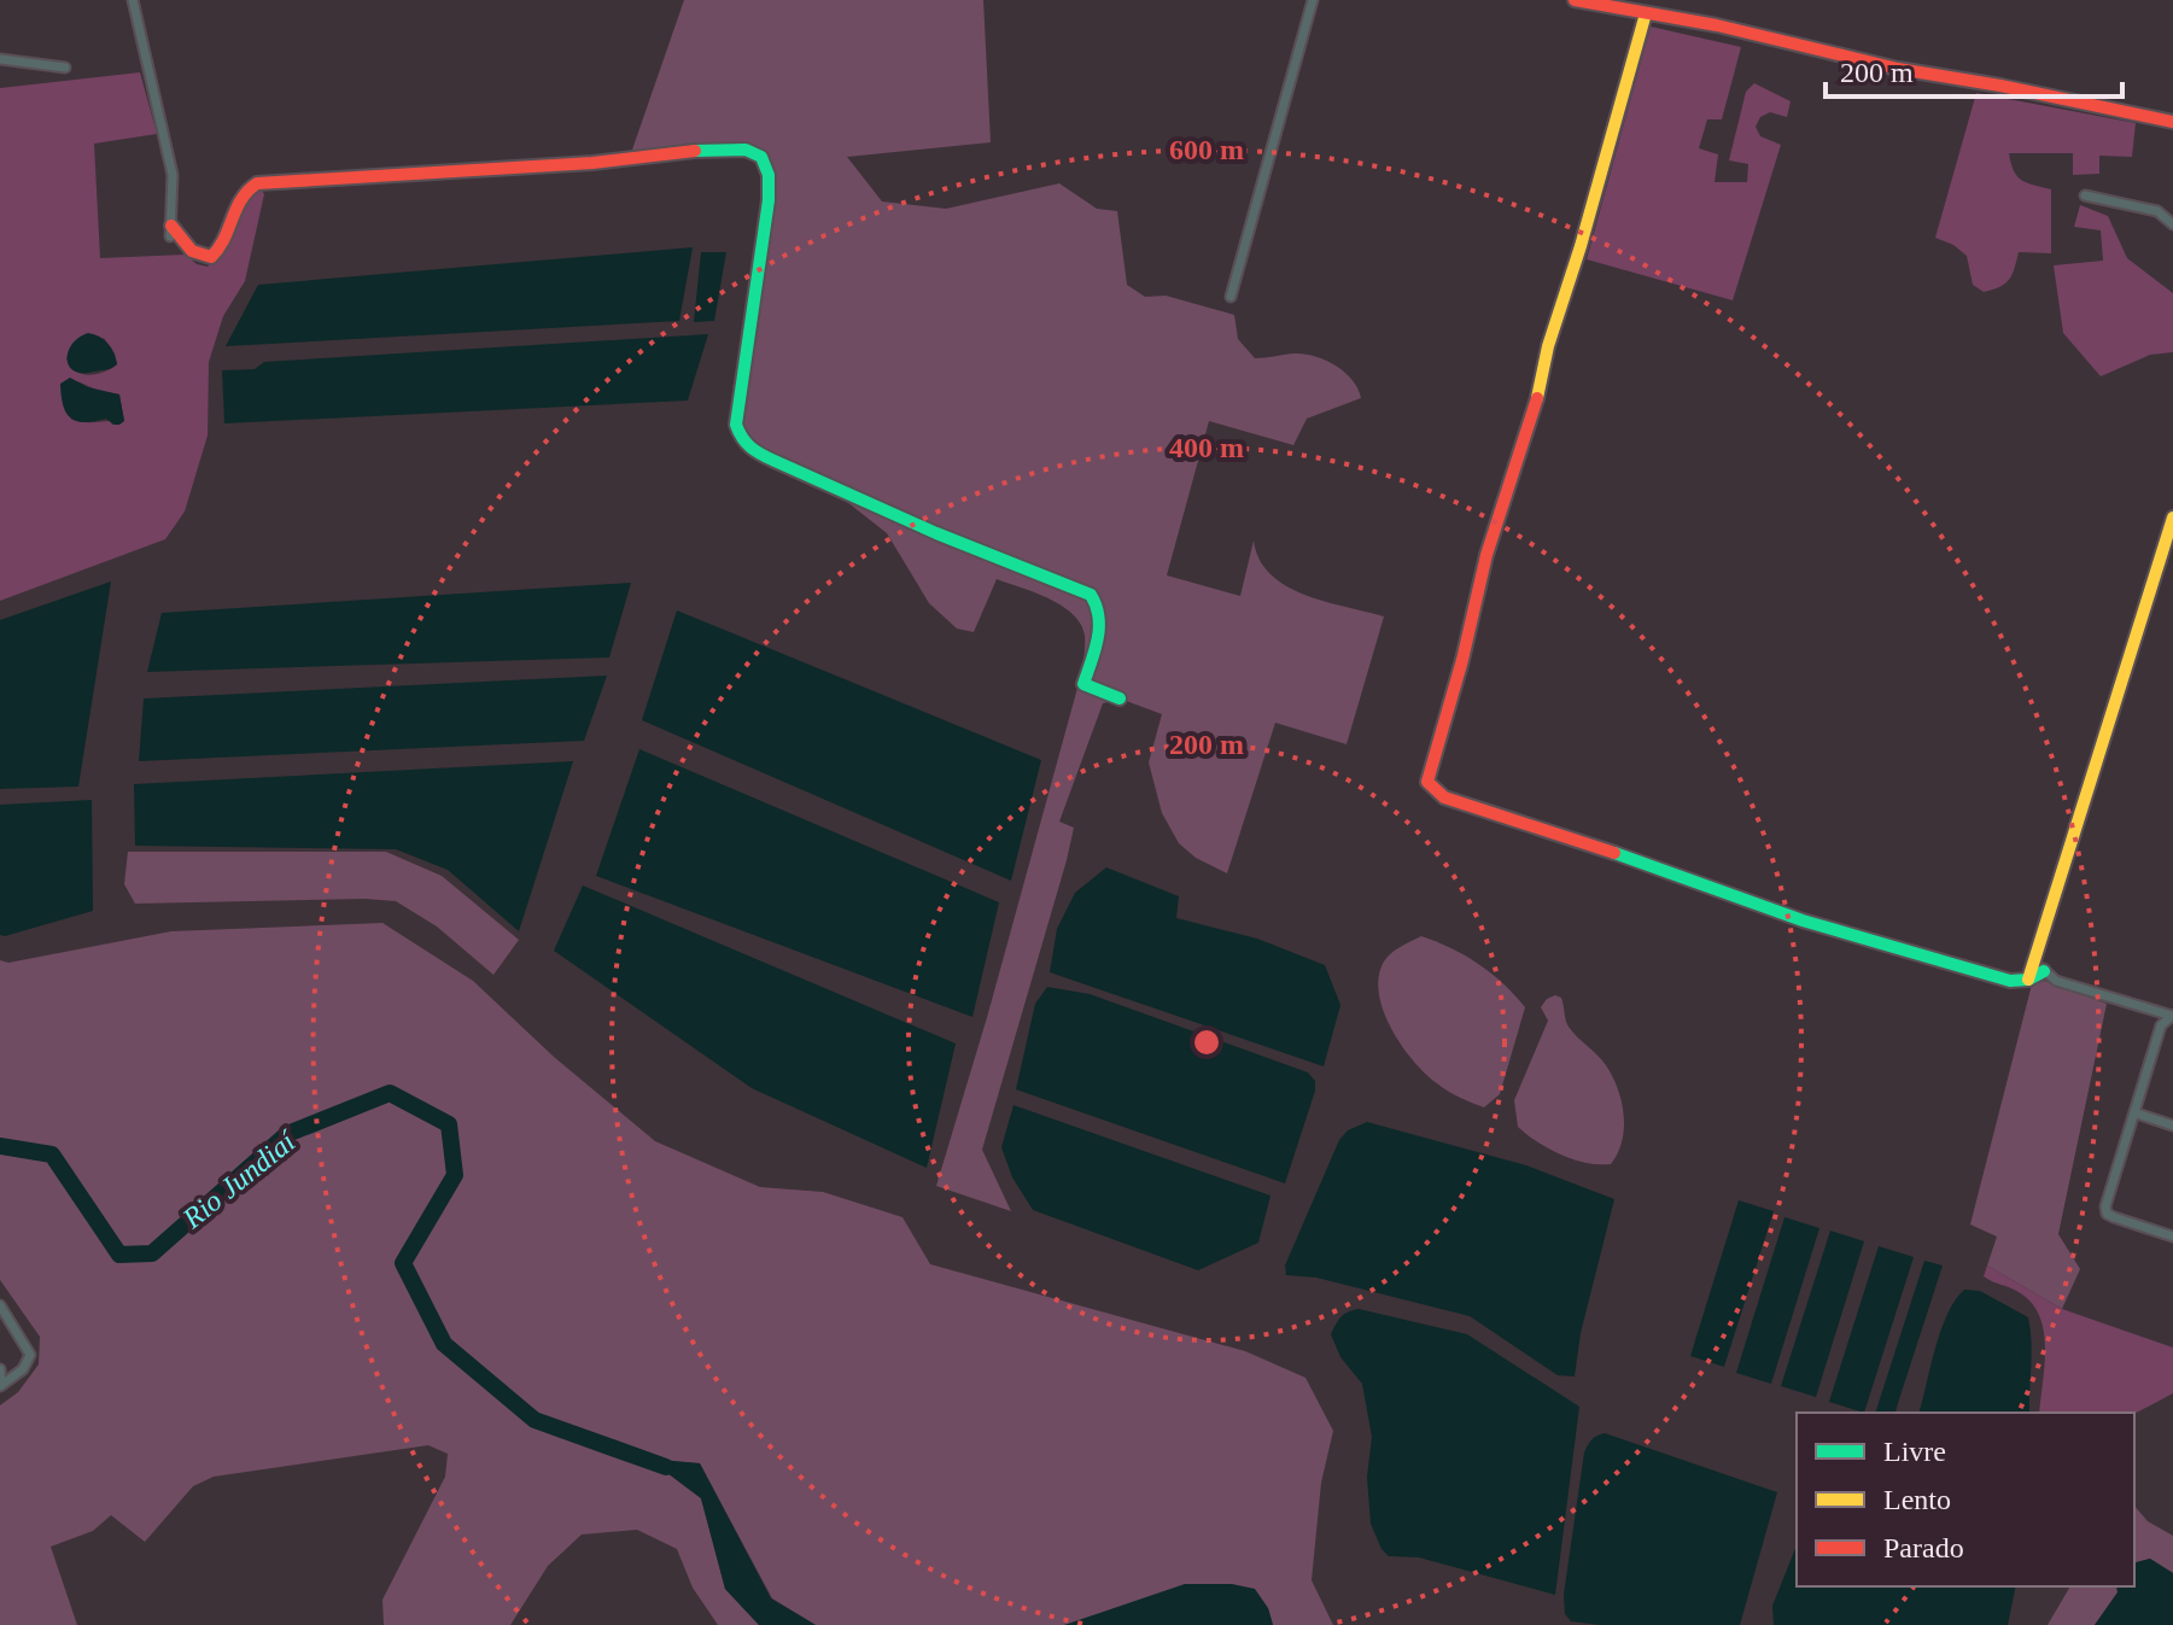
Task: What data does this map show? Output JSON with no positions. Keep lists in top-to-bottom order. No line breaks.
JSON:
{"water":["Rio Jundiaí"],"legend":["Livre","Lento","Parado"],"scale_bar":"200 m","rings":["600 m","400 m","200 m"]}
